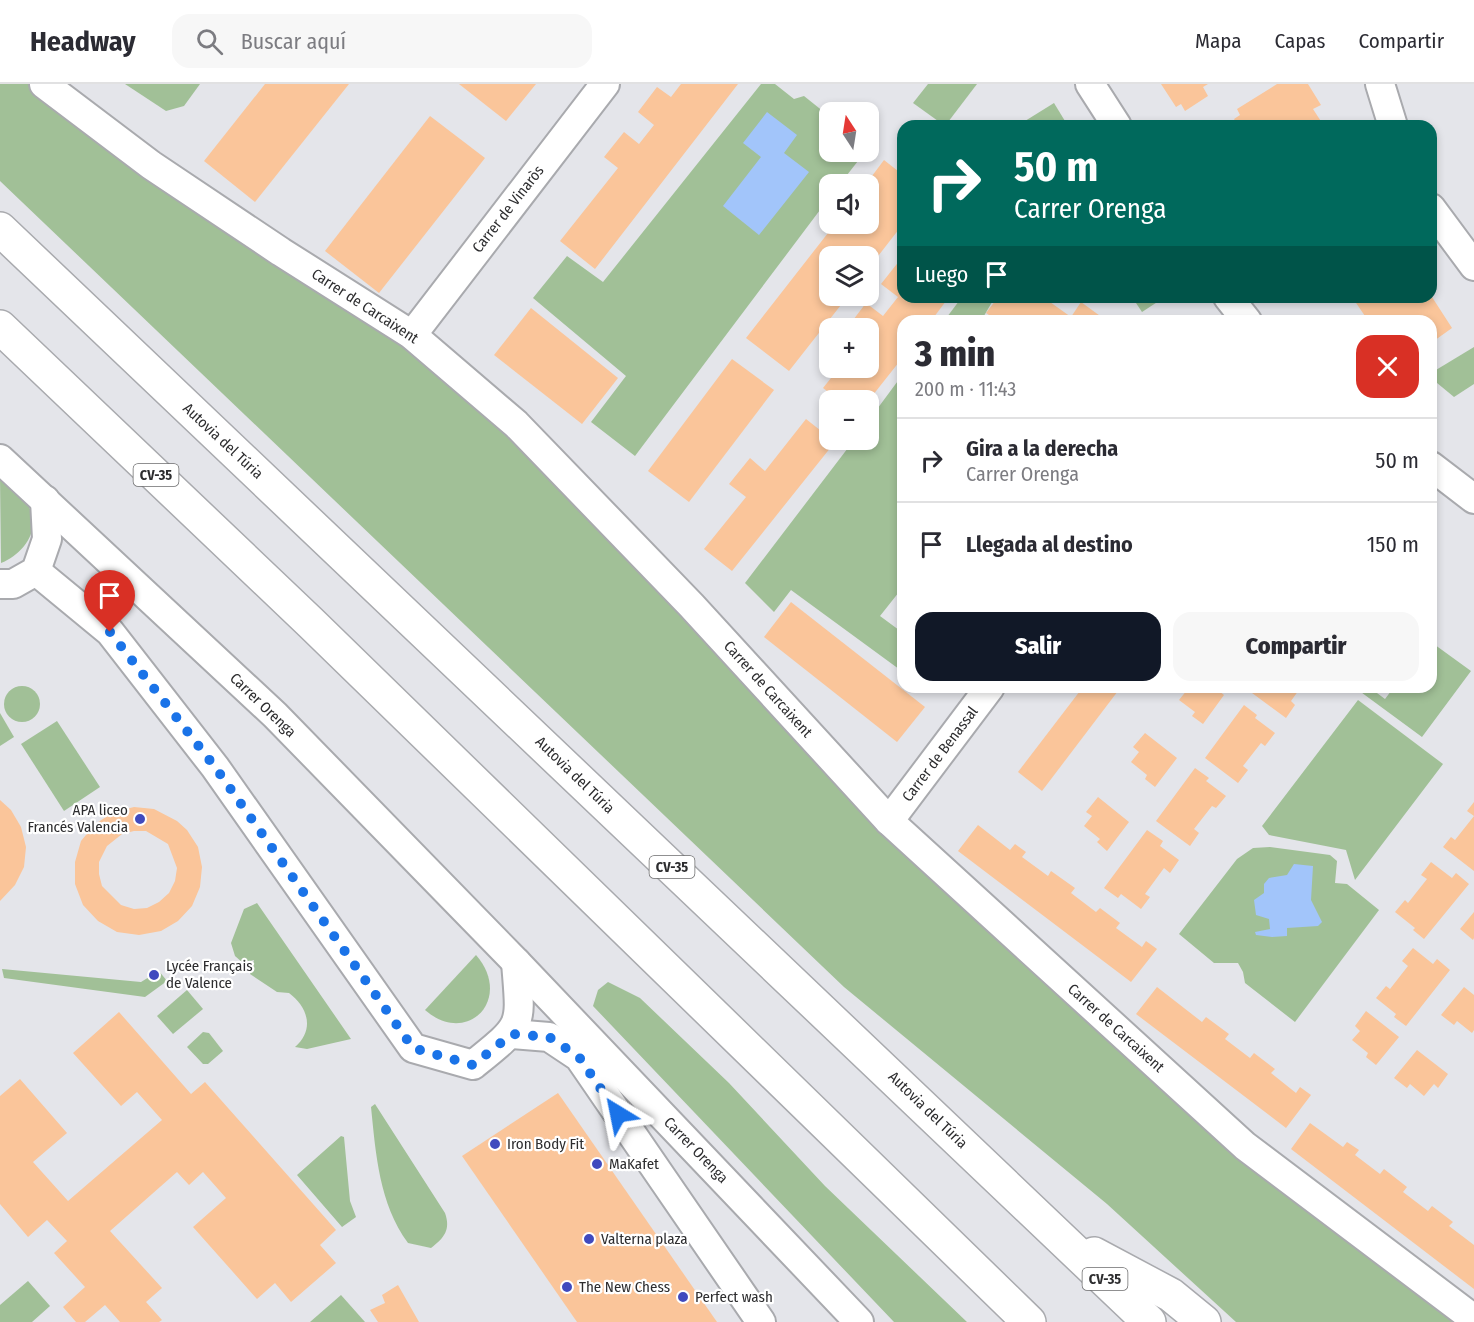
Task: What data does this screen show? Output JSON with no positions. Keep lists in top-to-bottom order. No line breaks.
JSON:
{"streets":{"highway":["Autovia del Túria","CV-35"],"street":["Carrer de Vinaròs","Carrer de Carcaixent","Carrer Orenga","Carrer de Benassal"]},"crossings":[["Carrer de Vinaròs","Carrer de Carcaixent"],["Carrer de Carcaixent","Carrer de Benassal"]],"places":["APA liceo Francés Valencia","Lycée Français de Valence","Iron Body Fit","MaKafet","Valterna plaza","The New Chess","Perfect wash"],"north":"top","page":{"header":"Headway","search":"Buscar aquí","nav":["Mapa","Capas","Compartir"],"map_buttons":["+","−"],"turn":["50 m","Carrer Orenga"],"then":"Luego","heading":["3 min","200 m · 11:43"],"list":[{"name":"Gira a la derecha","note":"Carrer Orenga","value":"50 m"},{"name":"Llegada al destino","value":"150 m"}],"buttons":["Salir","Compartir"]}}
